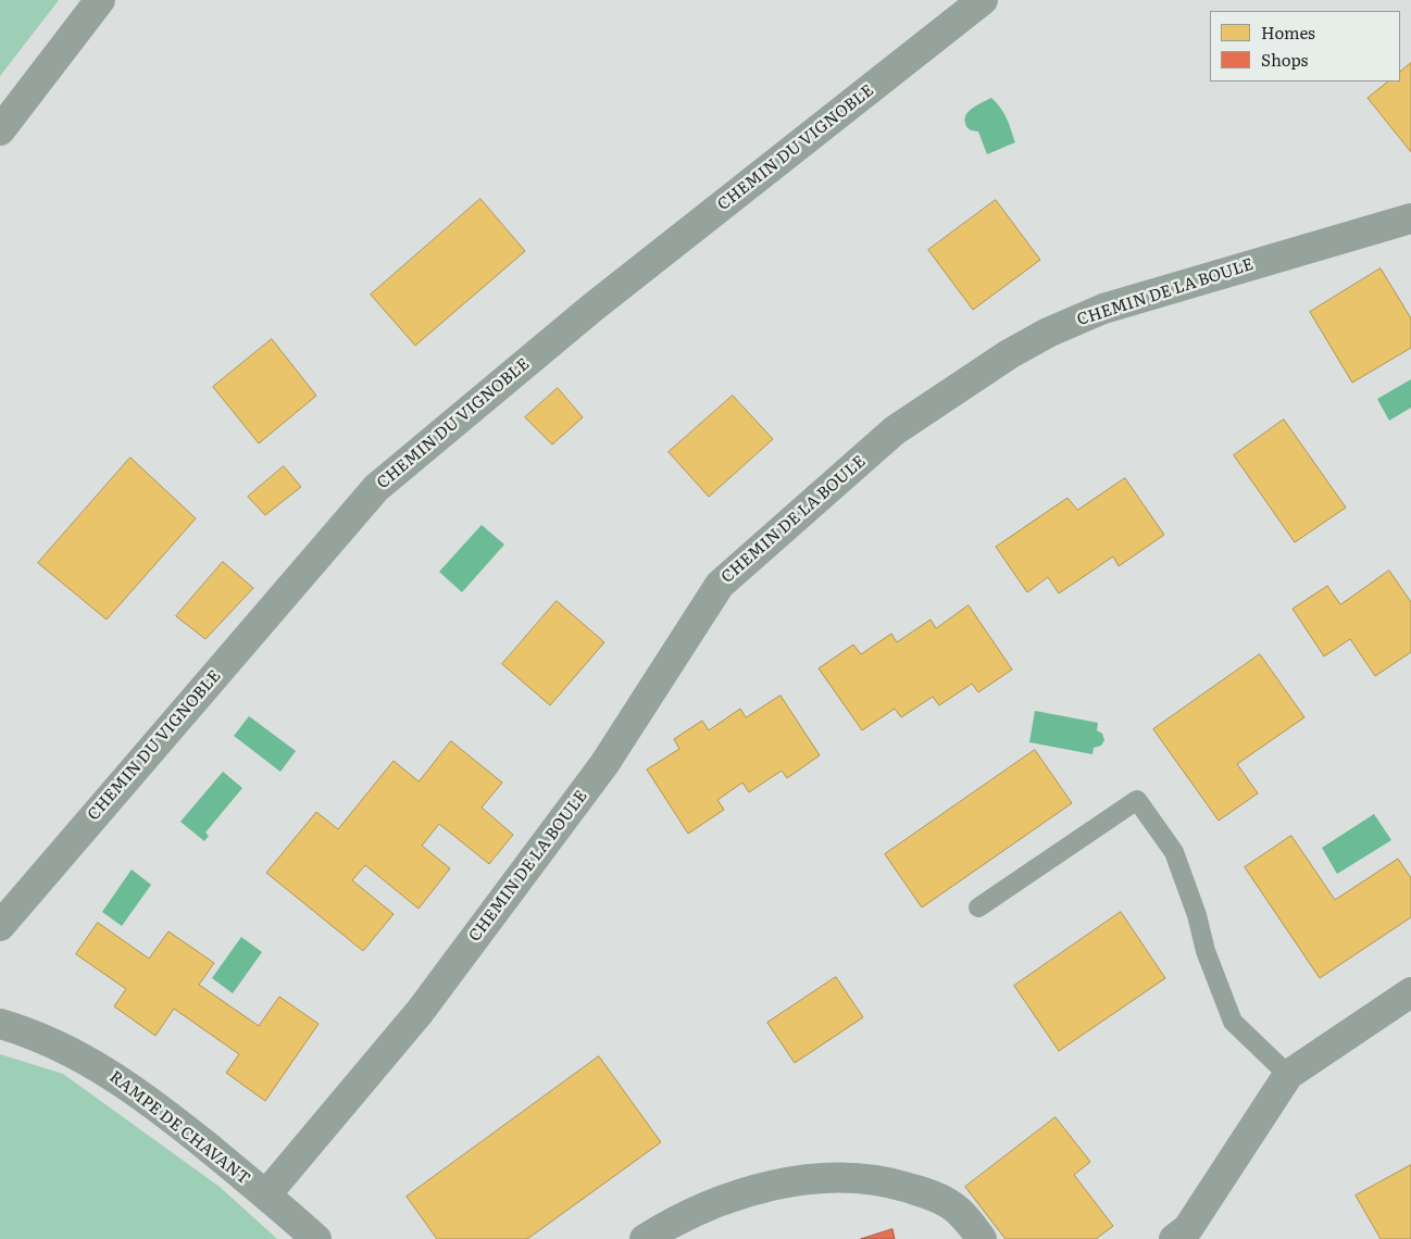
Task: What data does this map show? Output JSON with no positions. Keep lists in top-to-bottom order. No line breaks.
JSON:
{"streets":{"street":["CHEMIN DU VIGNOBLE","CHEMIN DE LA BOULE","RAMPE DE CHAVANT"]},"crossings":[["CHEMIN DE LA BOULE","RAMPE DE CHAVANT"]],"legend":["Homes","Shops"]}
